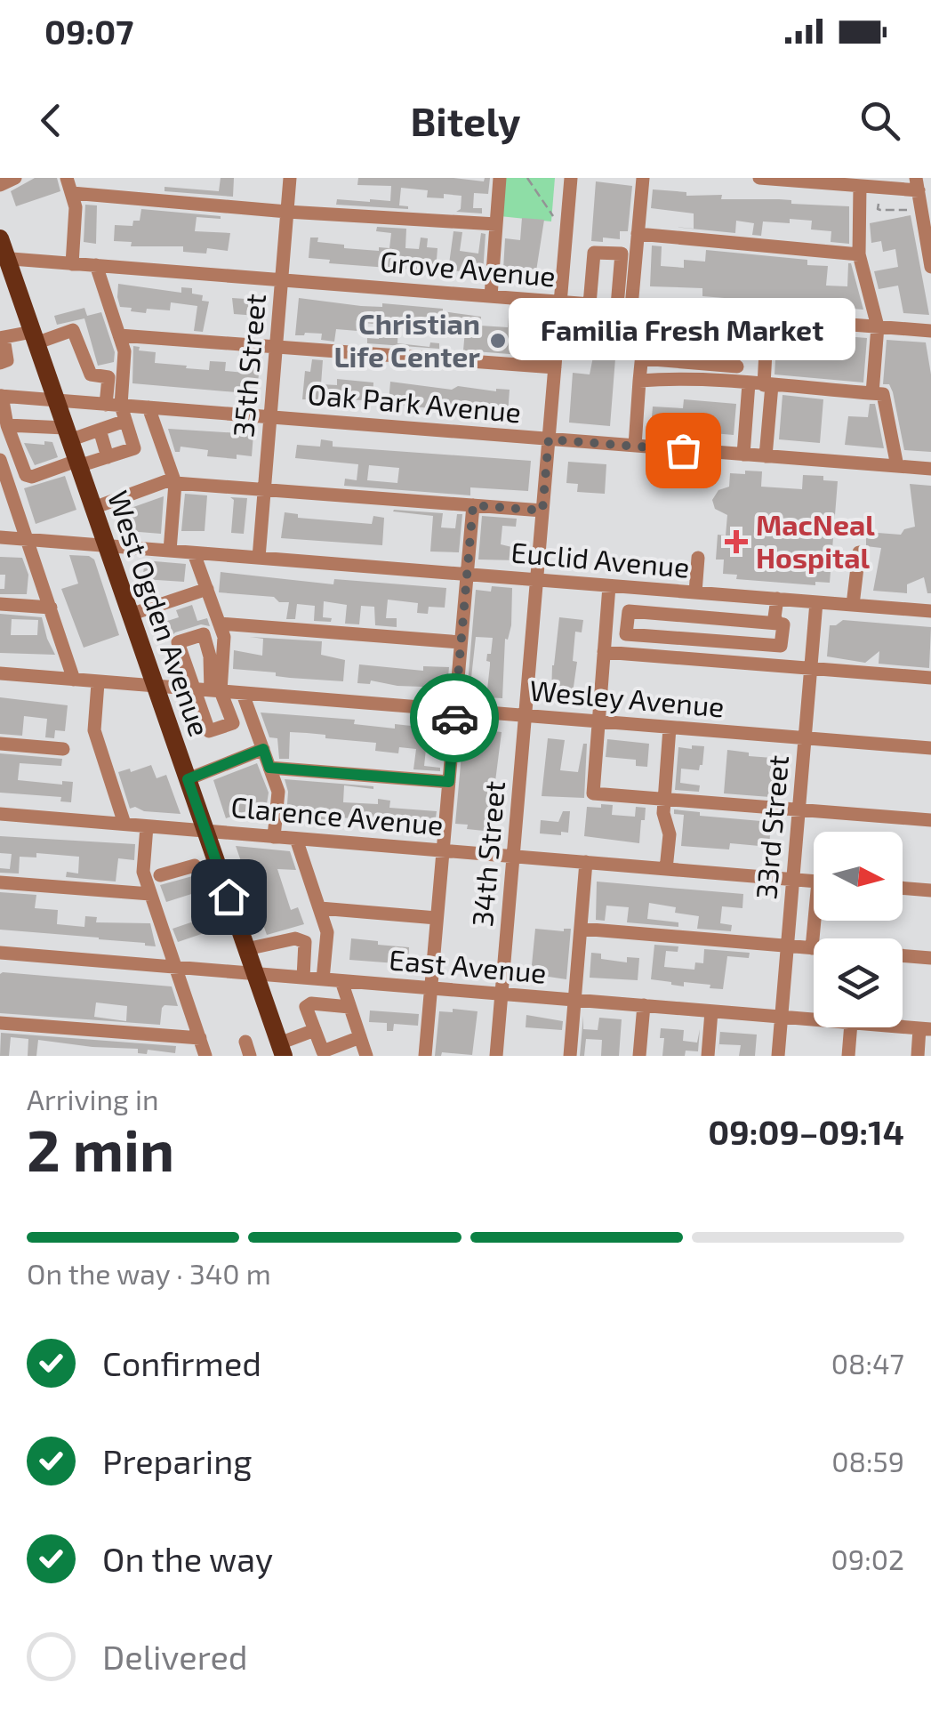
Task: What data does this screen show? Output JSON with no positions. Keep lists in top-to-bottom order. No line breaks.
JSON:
{"streets":{"main road":["West Ogden Avenue"],"street":["Grove Avenue","35th Street","Oak Park Avenue","Euclid Avenue","Wesley Avenue","Clarence Avenue","33rd Street","34th Street","East Avenue"]},"crossings":[["Grove Avenue","35th Street"],["Grove Avenue","West Ogden Avenue"],["Grove Avenue","34th Street"],["35th Street","Oak Park Avenue"],["35th Street","Euclid Avenue"],["Oak Park Avenue","West Ogden Avenue"],["Oak Park Avenue","34th Street"],["Euclid Avenue","West Ogden Avenue"],["Euclid Avenue","33rd Street"],["Euclid Avenue","34th Street"],["West Ogden Avenue","Wesley Avenue"],["West Ogden Avenue","Clarence Avenue"],["West Ogden Avenue","East Avenue"],["Wesley Avenue","33rd Street"],["Wesley Avenue","34th Street"],["Clarence Avenue","33rd Street"],["Clarence Avenue","34th Street"],["33rd Street","East Avenue"],["34th Street","East Avenue"]],"places":{"other":["Christian Life Center","Familia Fresh Market"],"health":["MacNeal Hospital"]},"north":"right","page":{"status":"09:07","header":"Bitely","bubble":"Familia Fresh Market","heading":["2 min","Arriving in","09:09–09:14"],"bar":"On the way · 340 m","list":[["Confirmed","08:47"],["Preparing","08:59"],["On the way","09:02"],"Delivered"]}}
